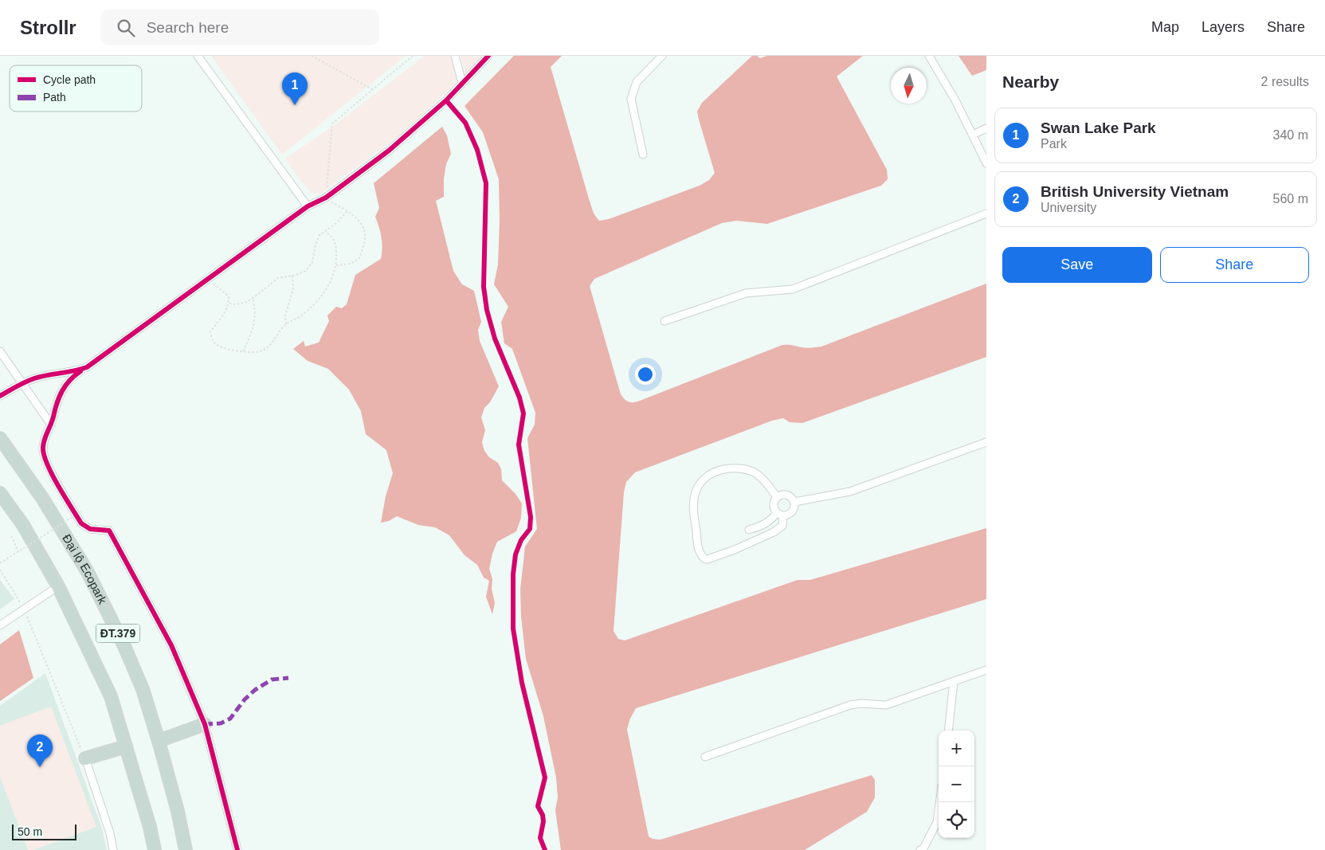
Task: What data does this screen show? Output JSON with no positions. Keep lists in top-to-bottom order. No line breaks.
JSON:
{"streets":{"highway":["Đại lộ Ecopark","ĐT.379"]},"legend":["Cycle path","Path"],"scale_bar":"50 m","north":"bottom","page":{"header":"Strollr","search":"Search here","nav":["Map","Layers","Share"],"heading":["Nearby","2 results"],"pins":["1","2"],"list":[{"mark":"1","name":"Swan Lake Park","note":"Park","value":"340 m"},{"mark":"2","name":"British University Vietnam","note":"University","value":"560 m"}],"buttons":["Save","Share"],"map_buttons":["+","−"],"scale":"50 m"}}
